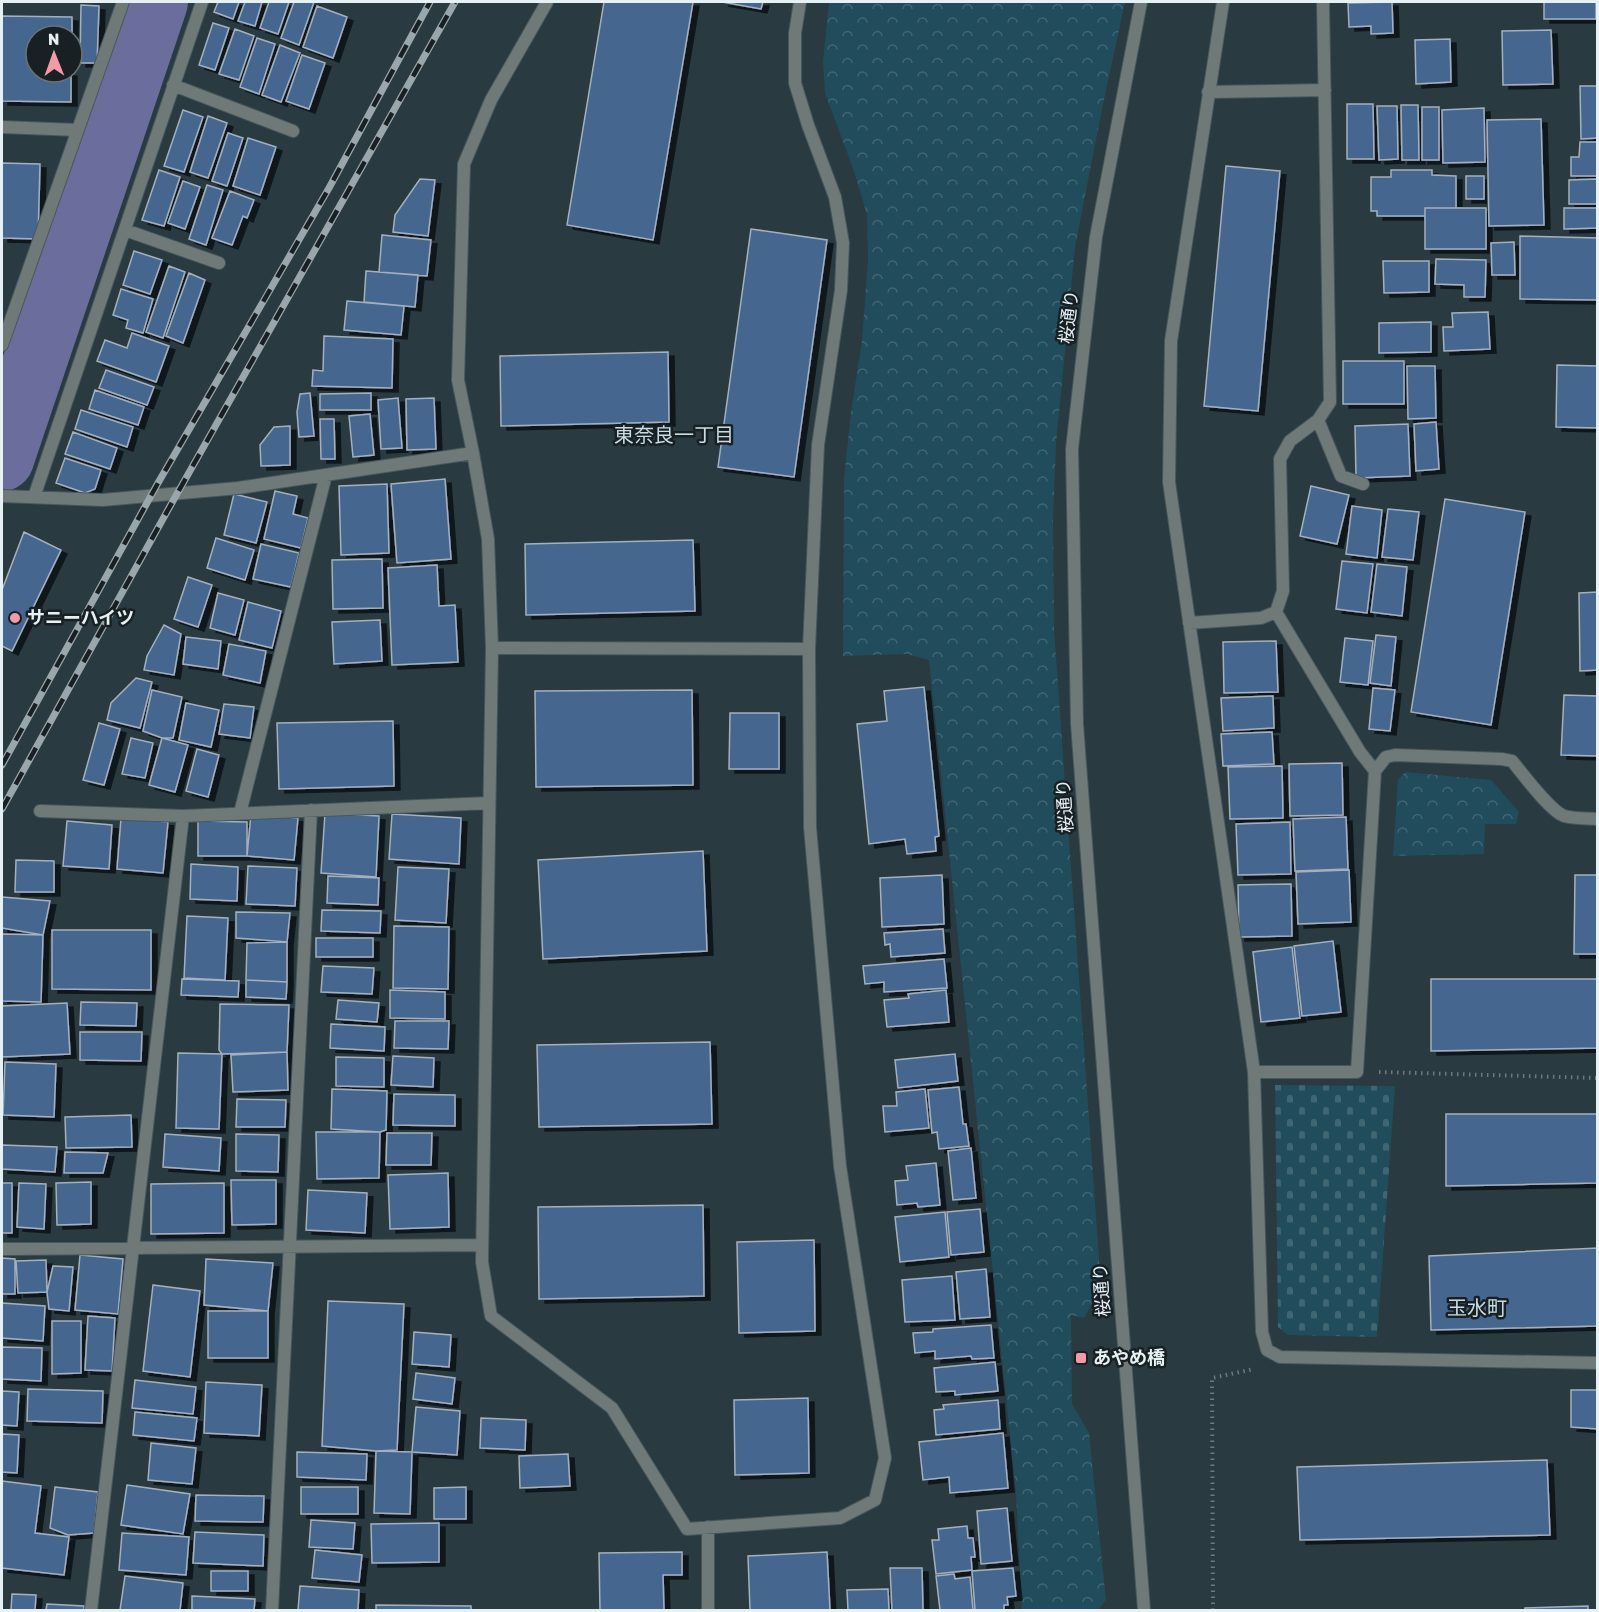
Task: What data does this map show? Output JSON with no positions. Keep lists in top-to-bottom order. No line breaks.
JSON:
{"streets":{"street":["桜通り"]},"districts":["東奈良一丁目","玉水町"],"places":{"other":["サニーハイツ"],"transit":["あやめ橋"]},"north":"top"}
